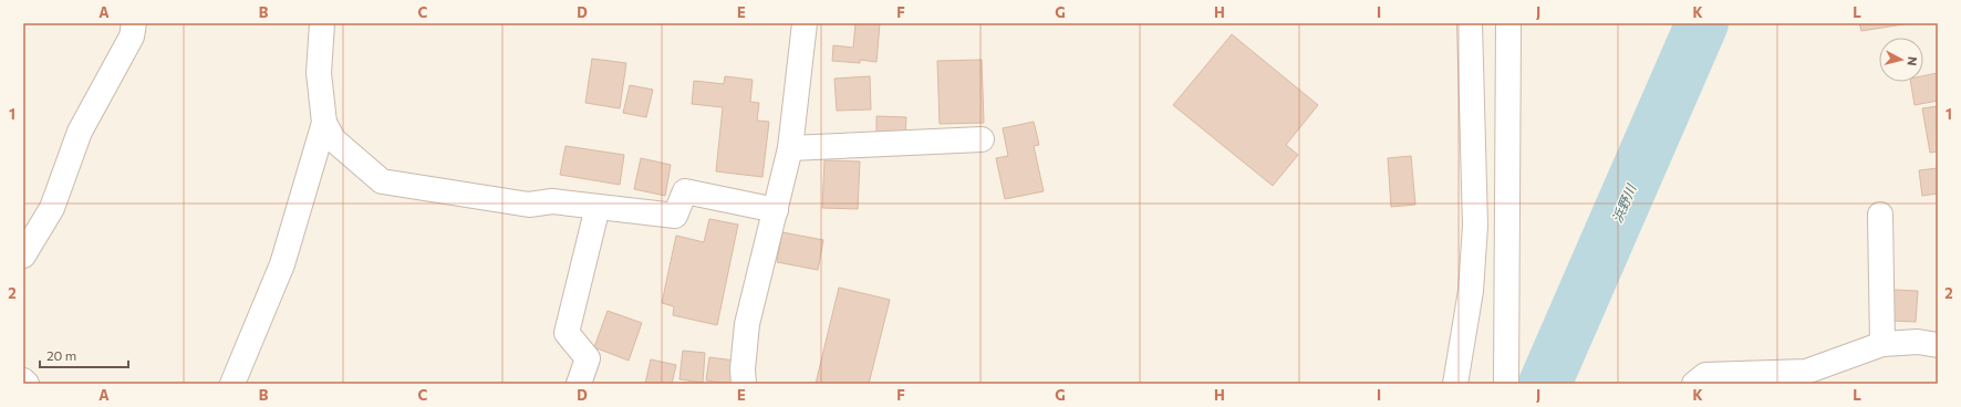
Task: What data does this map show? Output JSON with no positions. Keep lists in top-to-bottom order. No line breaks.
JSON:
{"water":["浜野川"],"scale_bar":"20 m","north":"right","grid":{"columns":["A","B","C","D","E","F","G","H","I","J","K","L"],"rows":["1","2"]}}
